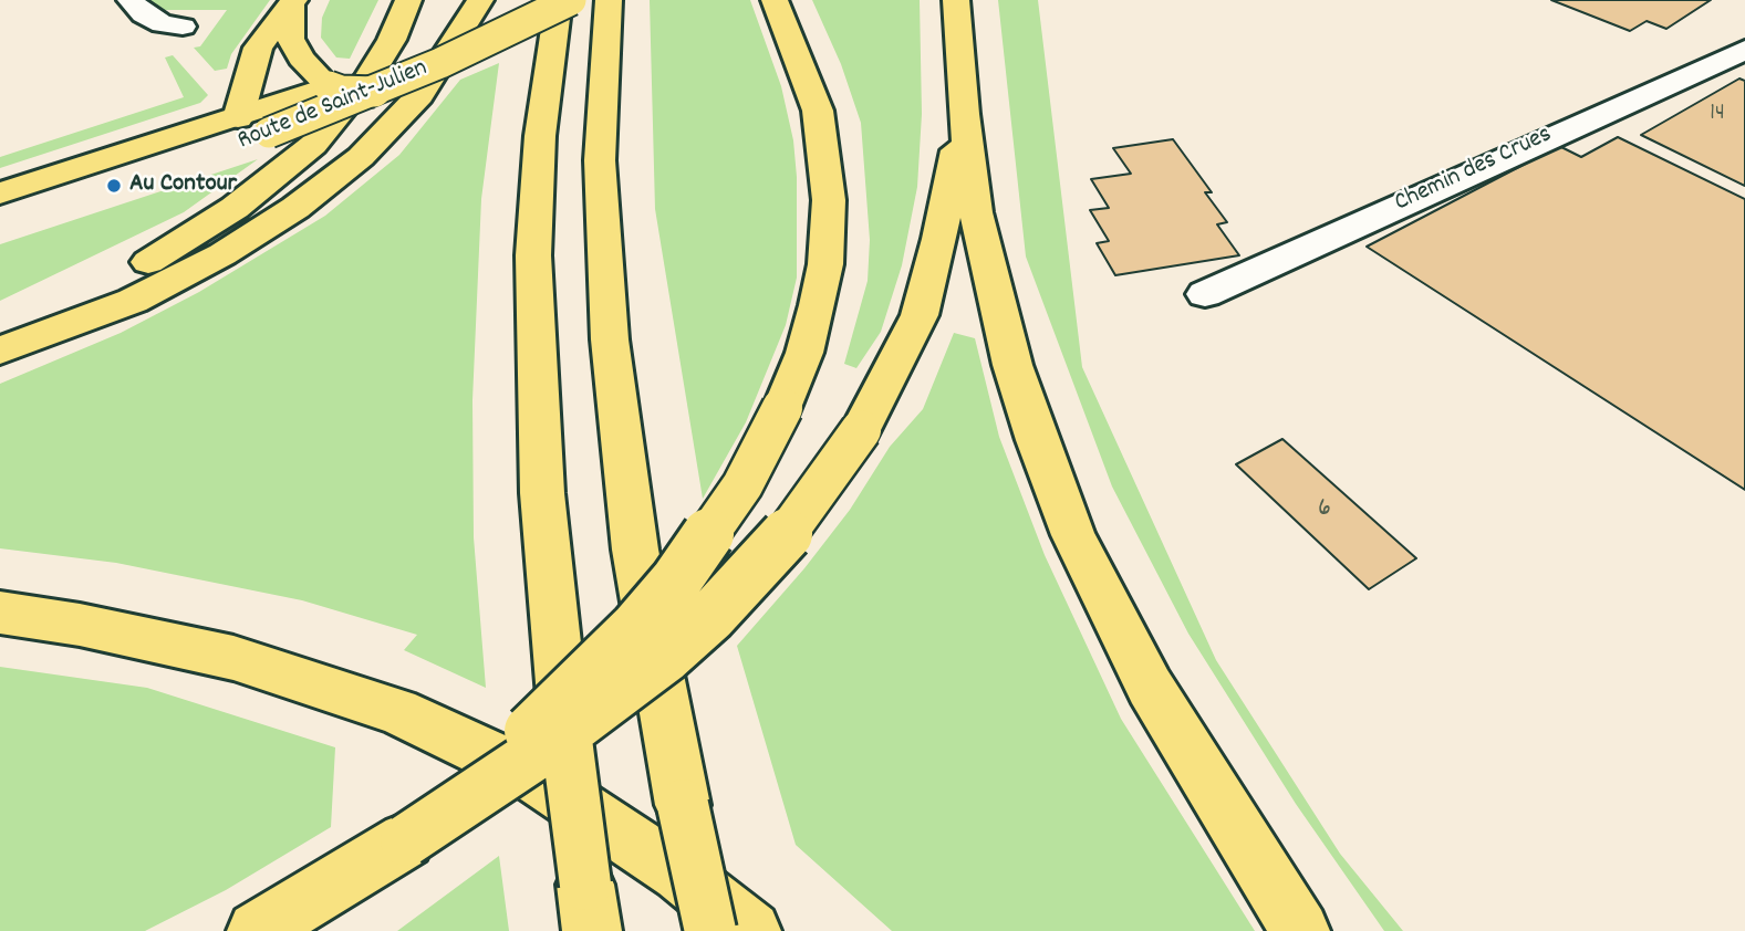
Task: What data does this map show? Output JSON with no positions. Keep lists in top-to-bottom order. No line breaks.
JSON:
{"streets":{"main road":["Route de Saint-Julien"],"street":["Chemin des Crues"]},"places":["Au Contour"],"house_numbers":["14","6"]}
